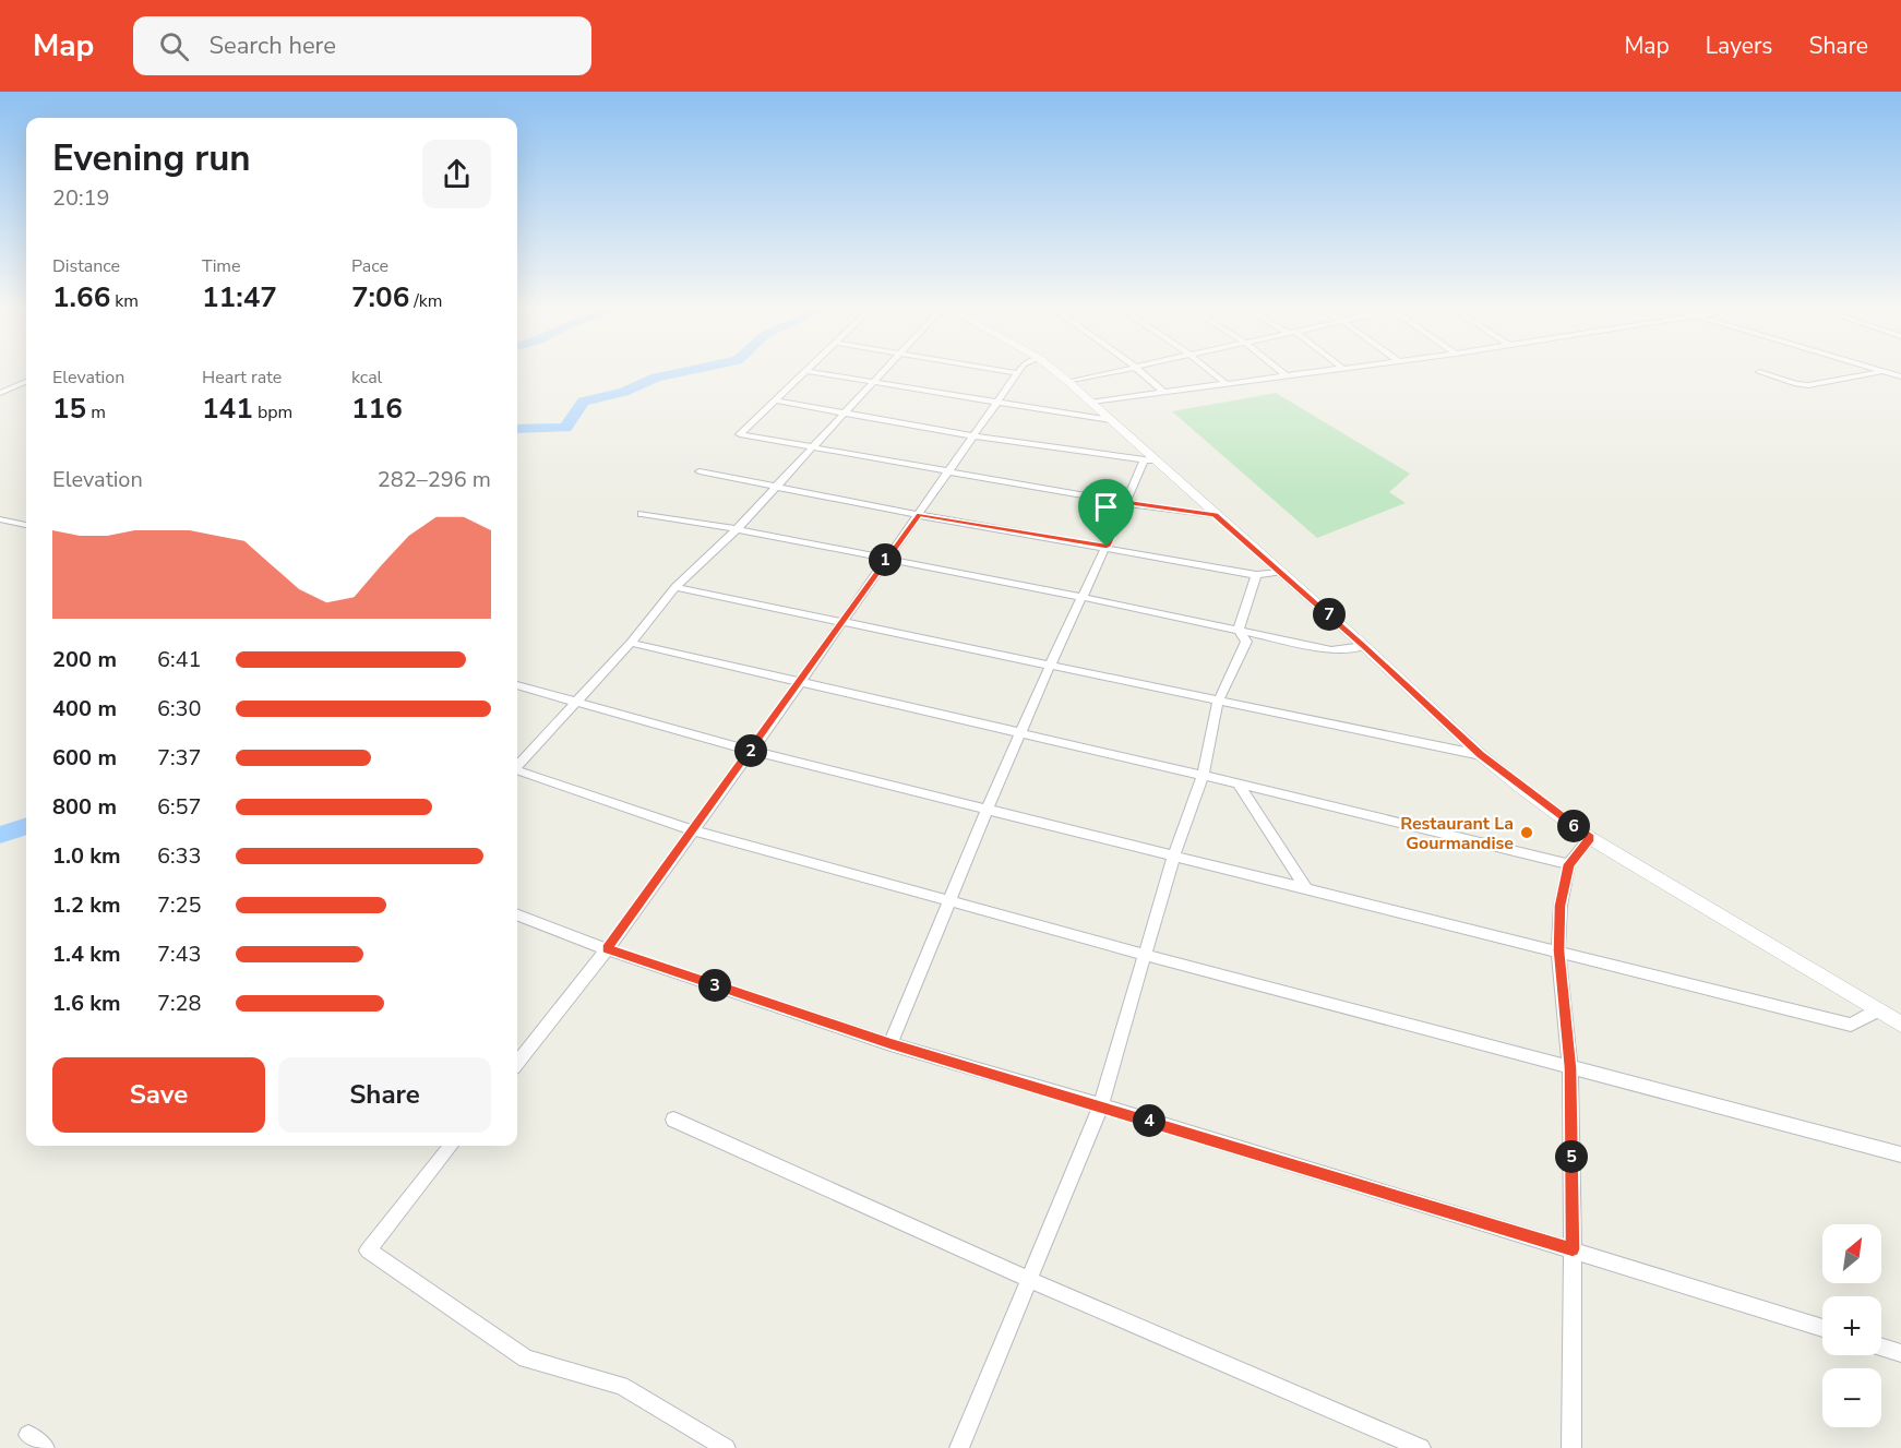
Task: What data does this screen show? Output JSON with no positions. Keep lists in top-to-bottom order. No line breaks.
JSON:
{"places":["Restaurant La Gourmandise"],"north":"top right","page":{"header":"Map","search":"Search here","nav":["Map","Layers","Share"],"heading":["Evening run","20:19"],"stats":[["Distance","1.66 km"],["Time","11:47"],["Pace","7:06 /km"],["Elevation","15 m"],["Heart rate","141 bpm"],["kcal","116"]],"chart":["Elevation","282–296 m"],"pins":["1","7","2","6","3","4","5"],"list":[{"name":"200 m","note":"6:41"},{"name":"400 m","note":"6:30"},{"name":"600 m","note":"7:37"},{"name":"800 m","note":"6:57"},{"name":"1.0 km","note":"6:33"},{"name":"1.2 km","note":"7:25"},{"name":"1.4 km","note":"7:43"},{"name":"1.6 km","note":"7:28"}],"buttons":["Save","Share"],"map_buttons":["+","−"]}}
